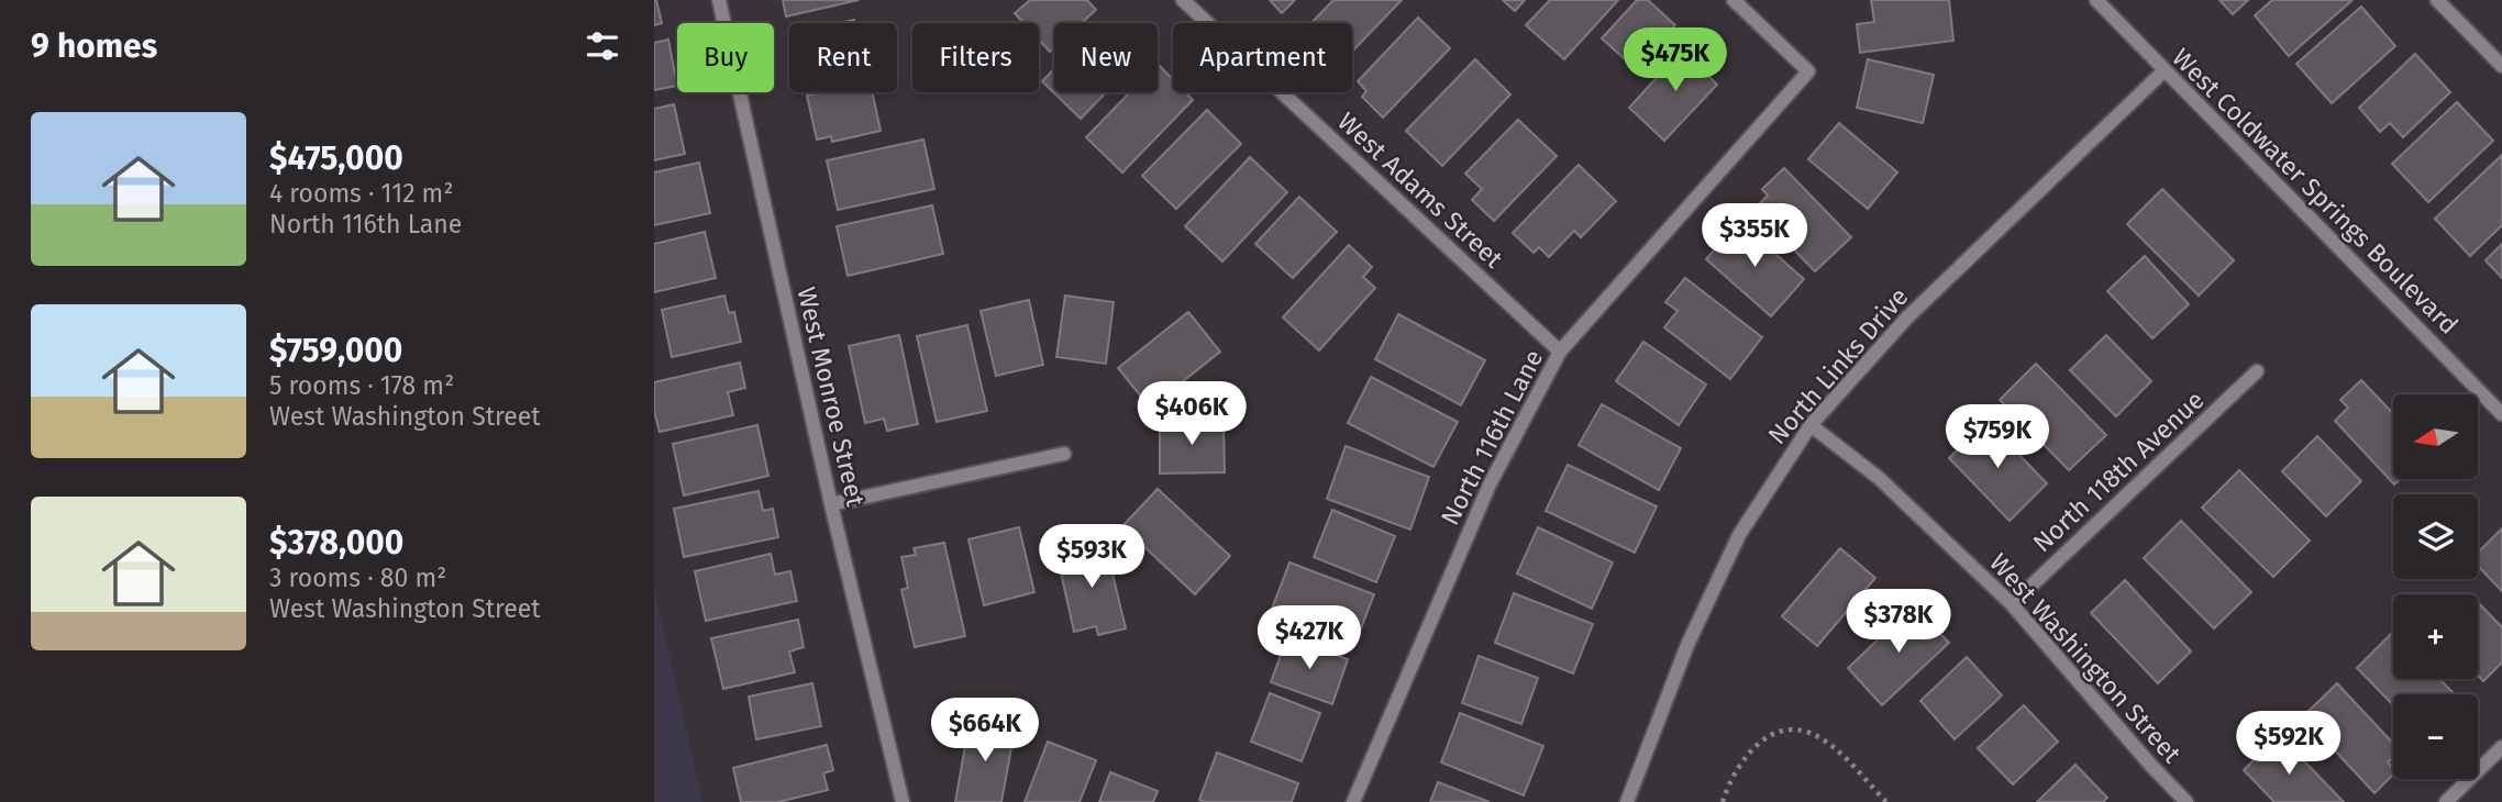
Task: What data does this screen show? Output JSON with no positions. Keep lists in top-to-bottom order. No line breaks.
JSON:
{"streets":{"street":["West Adams Street","West Coldwater Springs Boulevard","North Links Drive","West Monroe Street","North 116th Lane","North 118th Avenue","West Washington Street"]},"crossings":[["West Adams Street","North 116th Lane"],["West Coldwater Springs Boulevard","North Links Drive"],["North Links Drive","West Washington Street"],["North 118th Avenue","West Washington Street"]],"north":"left","page":{"heading":"9 homes","chip":["Buy","Rent","Filters","New","Apartment"],"price":["$475K","$355K","$406K","$759K","$593K","$378K","$427K","$664K","$592K"],"list":[{"name":"$475,000","note":"4 rooms · 112 m² · North 116th Lane"},{"name":"$759,000","note":"5 rooms · 178 m² · West Washington Street"},{"name":"$378,000","note":"3 rooms · 80 m² · West Washington Street"}],"map_buttons":["+","−"]}}
